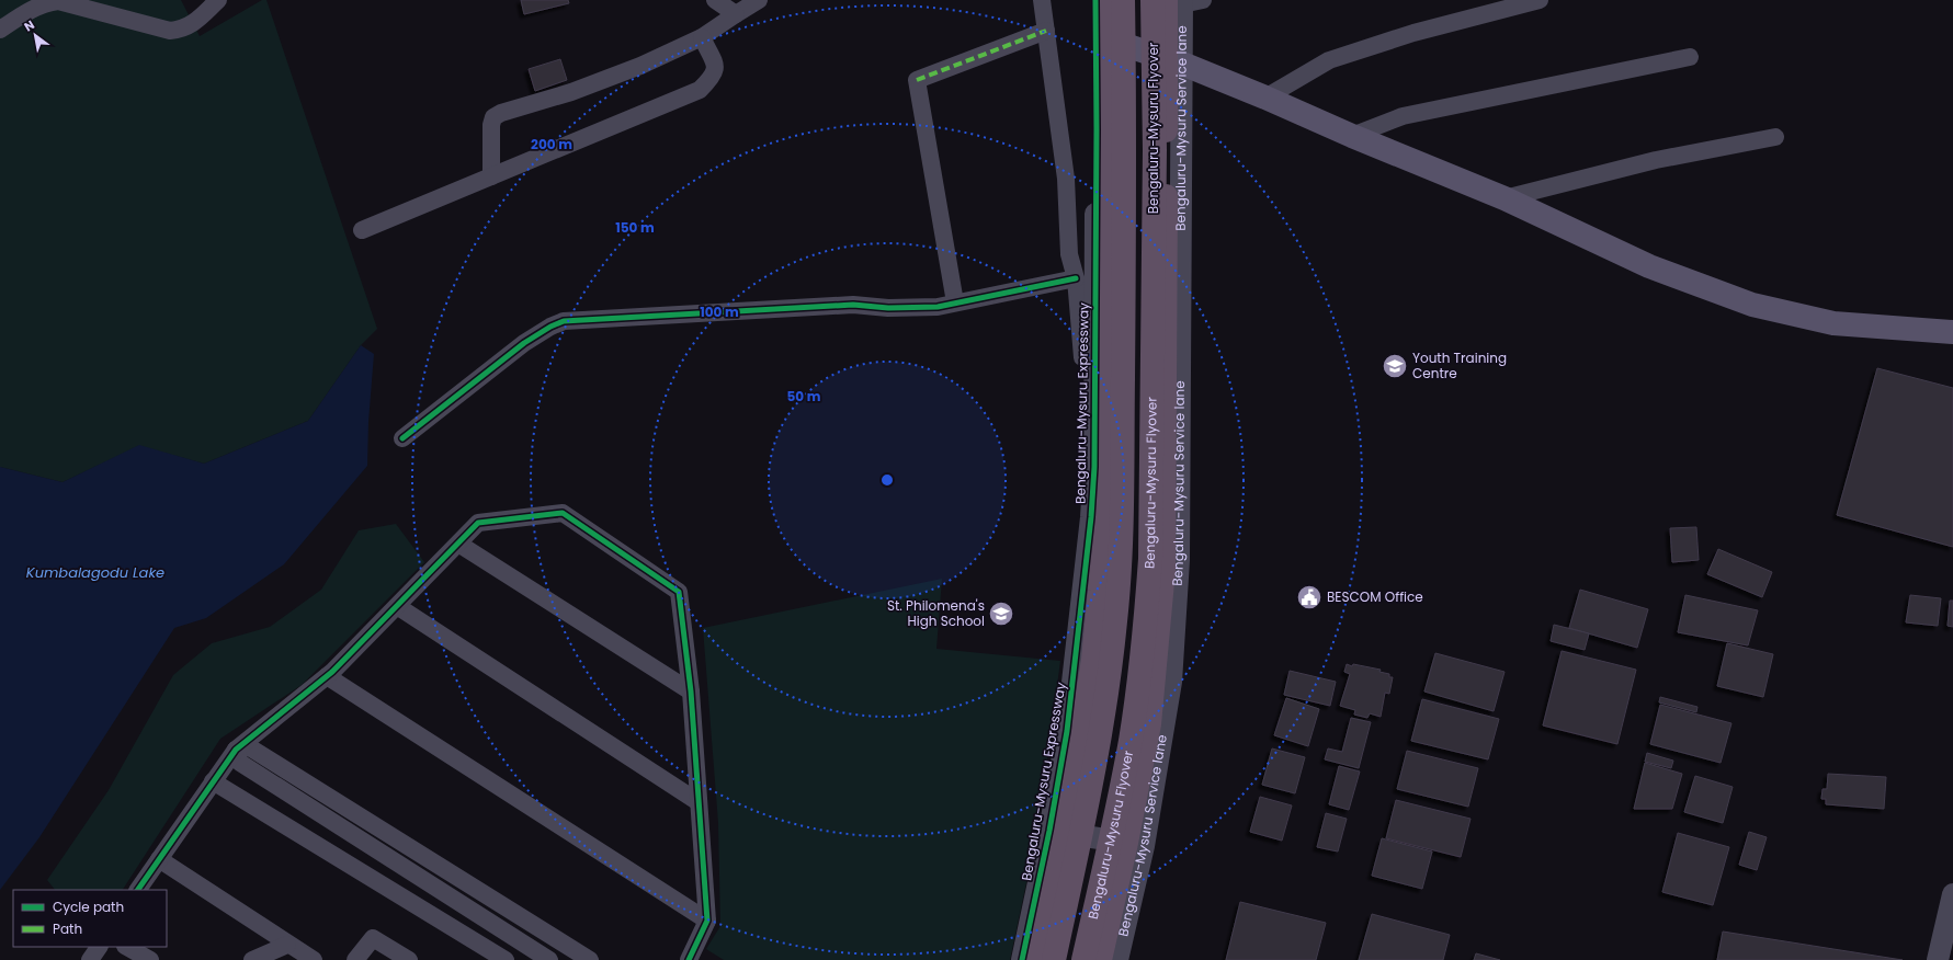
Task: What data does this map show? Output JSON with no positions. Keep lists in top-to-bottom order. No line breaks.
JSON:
{"streets":{"highway":["Bengaluru-Mysuru Flyover","Bengaluru-Mysuru Expressway"],"street":["Bengaluru-Mysuru Service lane"]},"water":["Kumbalagodu Lake"],"places":{"school or university":["Youth Training Centre","St. Philomena's High School"],"public building":["BESCOM Office"]},"legend":["Cycle path","Path"],"north":"top left","rings":["200 m","150 m","100 m","50 m"]}
